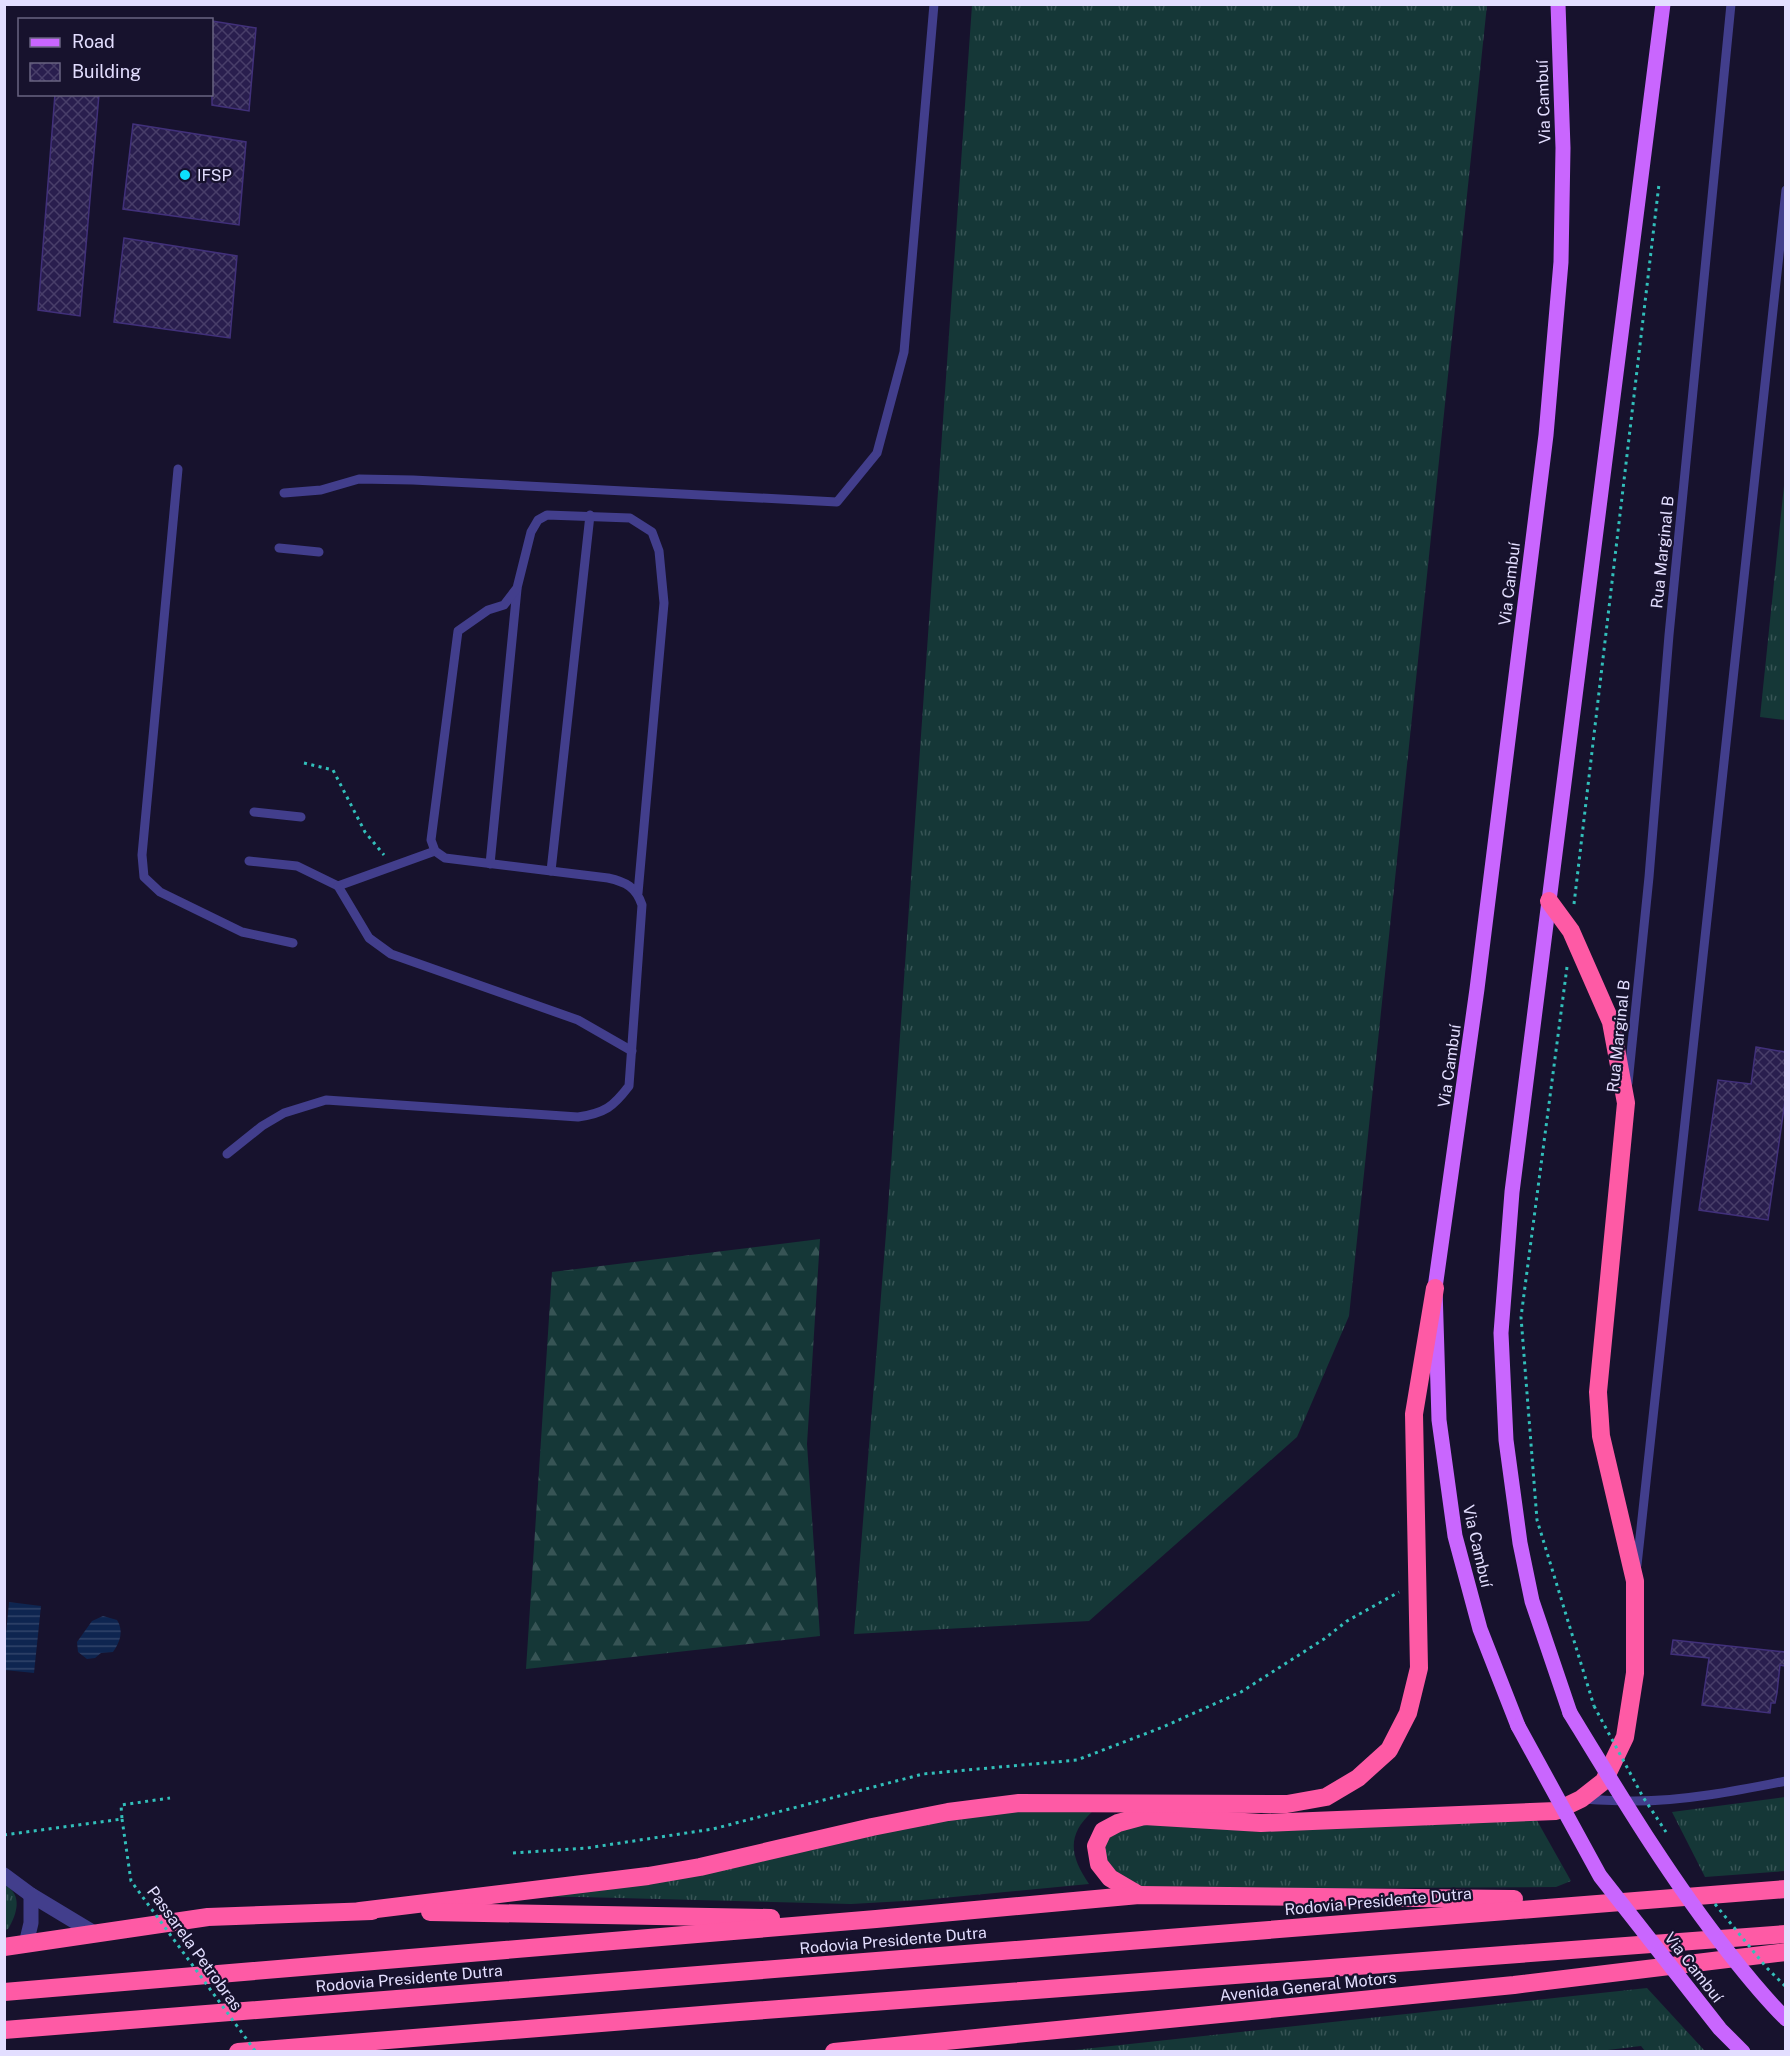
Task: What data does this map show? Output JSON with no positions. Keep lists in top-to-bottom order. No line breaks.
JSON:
{"streets":{"highway":["Rodovia Presidente Dutra","Avenida General Motors"],"main road":["Via Cambuí"],"lane":["Rua Marginal B"],"path":["Passarela Petrobras"]},"places":["IFSP"],"legend":["Road","Building"]}
